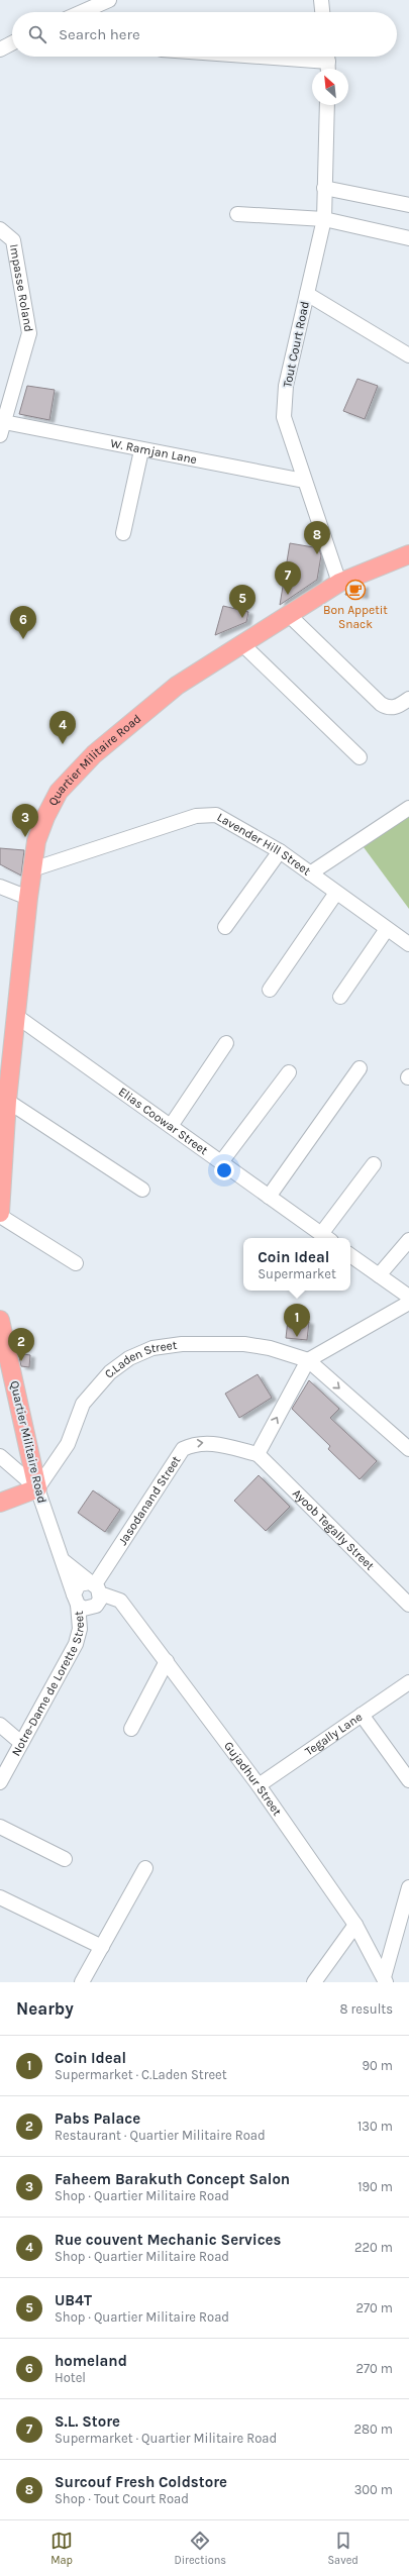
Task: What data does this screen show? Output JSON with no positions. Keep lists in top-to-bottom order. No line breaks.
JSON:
{"streets":{"main road":["Quartier Militaire Road"],"street":["Impasse Roland","Tout Court Road","W. Ramjan Lane","Lavender Hill Street","Elias Coowar Street","C.Laden Street","Jasodanand Street","Ayoob Tegally Street","Notre-Dame de Lorette Street","Tegally Lane","Gujadhur Street"]},"crossings":[["Impasse Roland","W. Ramjan Lane"],["Tout Court Road","W. Ramjan Lane"],["Tout Court Road","Quartier Militaire Road"],["Quartier Militaire Road","Lavender Hill Street"],["Quartier Militaire Road","Elias Coowar Street"],["Quartier Militaire Road","C.Laden Street"],["Quartier Militaire Road","Jasodanand Street"],["Quartier Militaire Road","Notre-Dame de Lorette Street"],["Quartier Militaire Road","Gujadhur Street"],["Jasodanand Street","Ayoob Tegally Street"],["Jasodanand Street","Notre-Dame de Lorette Street"],["Jasodanand Street","Gujadhur Street"],["Tegally Lane","Gujadhur Street"]],"one_way":["Jasodanand Street"],"places":{"cafe":["Bon Appetit Snack"]},"north":"top left","page":{"search":"Search here","pins":["8","7","5","6","4","3","1","2"],"popup":["Coin Ideal","Supermarket"],"heading":["Nearby","8 results"],"list":[{"mark":"1","name":"Coin Ideal","note":"Supermarket · C.Laden Street","value":"90 m"},{"mark":"2","name":"Pabs Palace","note":"Restaurant · Quartier Militaire Road","value":"130 m"},{"mark":"3","name":"Faheem Barakuth Concept Salon","note":"Shop · Quartier Militaire Road","value":"190 m"},{"mark":"4","name":"Rue couvent Mechanic Services","note":"Shop · Quartier Militaire Road","value":"220 m"},{"mark":"5","name":"UB4T","note":"Shop · Quartier Militaire Road","value":"270 m"},{"mark":"6","name":"homeland","note":"Hotel","value":"270 m"},{"mark":"7","name":"S.L. Store","note":"Supermarket · Quartier Militaire Road","value":"280 m"},{"mark":"8","name":"Surcouf Fresh Coldstore","note":"Shop · Tout Court Road","value":"300 m"}],"nav":["Map","Directions","Saved"]}}
